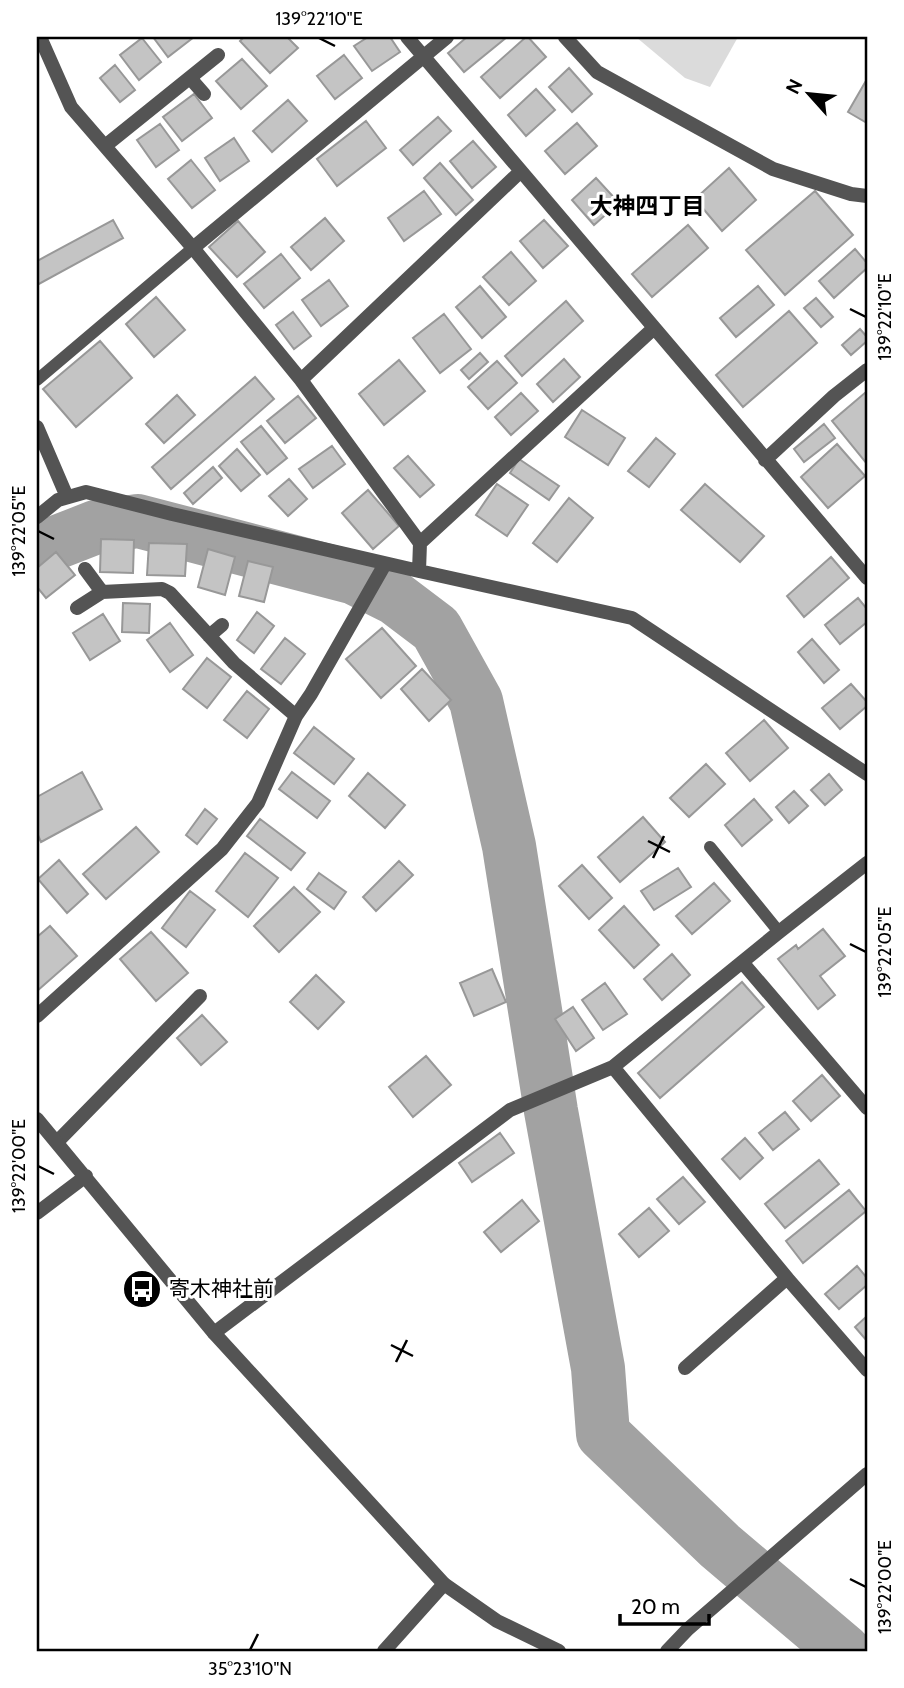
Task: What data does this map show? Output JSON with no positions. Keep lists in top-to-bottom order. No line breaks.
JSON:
{"districts":["大神四丁目"],"places":{"bus stop":["寄木神社前"]},"scale_bar":"20 m","north":"top left","coordinates":["139°22'10\"E","139°22'05\"E","139°22'00\"E","35°23'10\"N"]}
